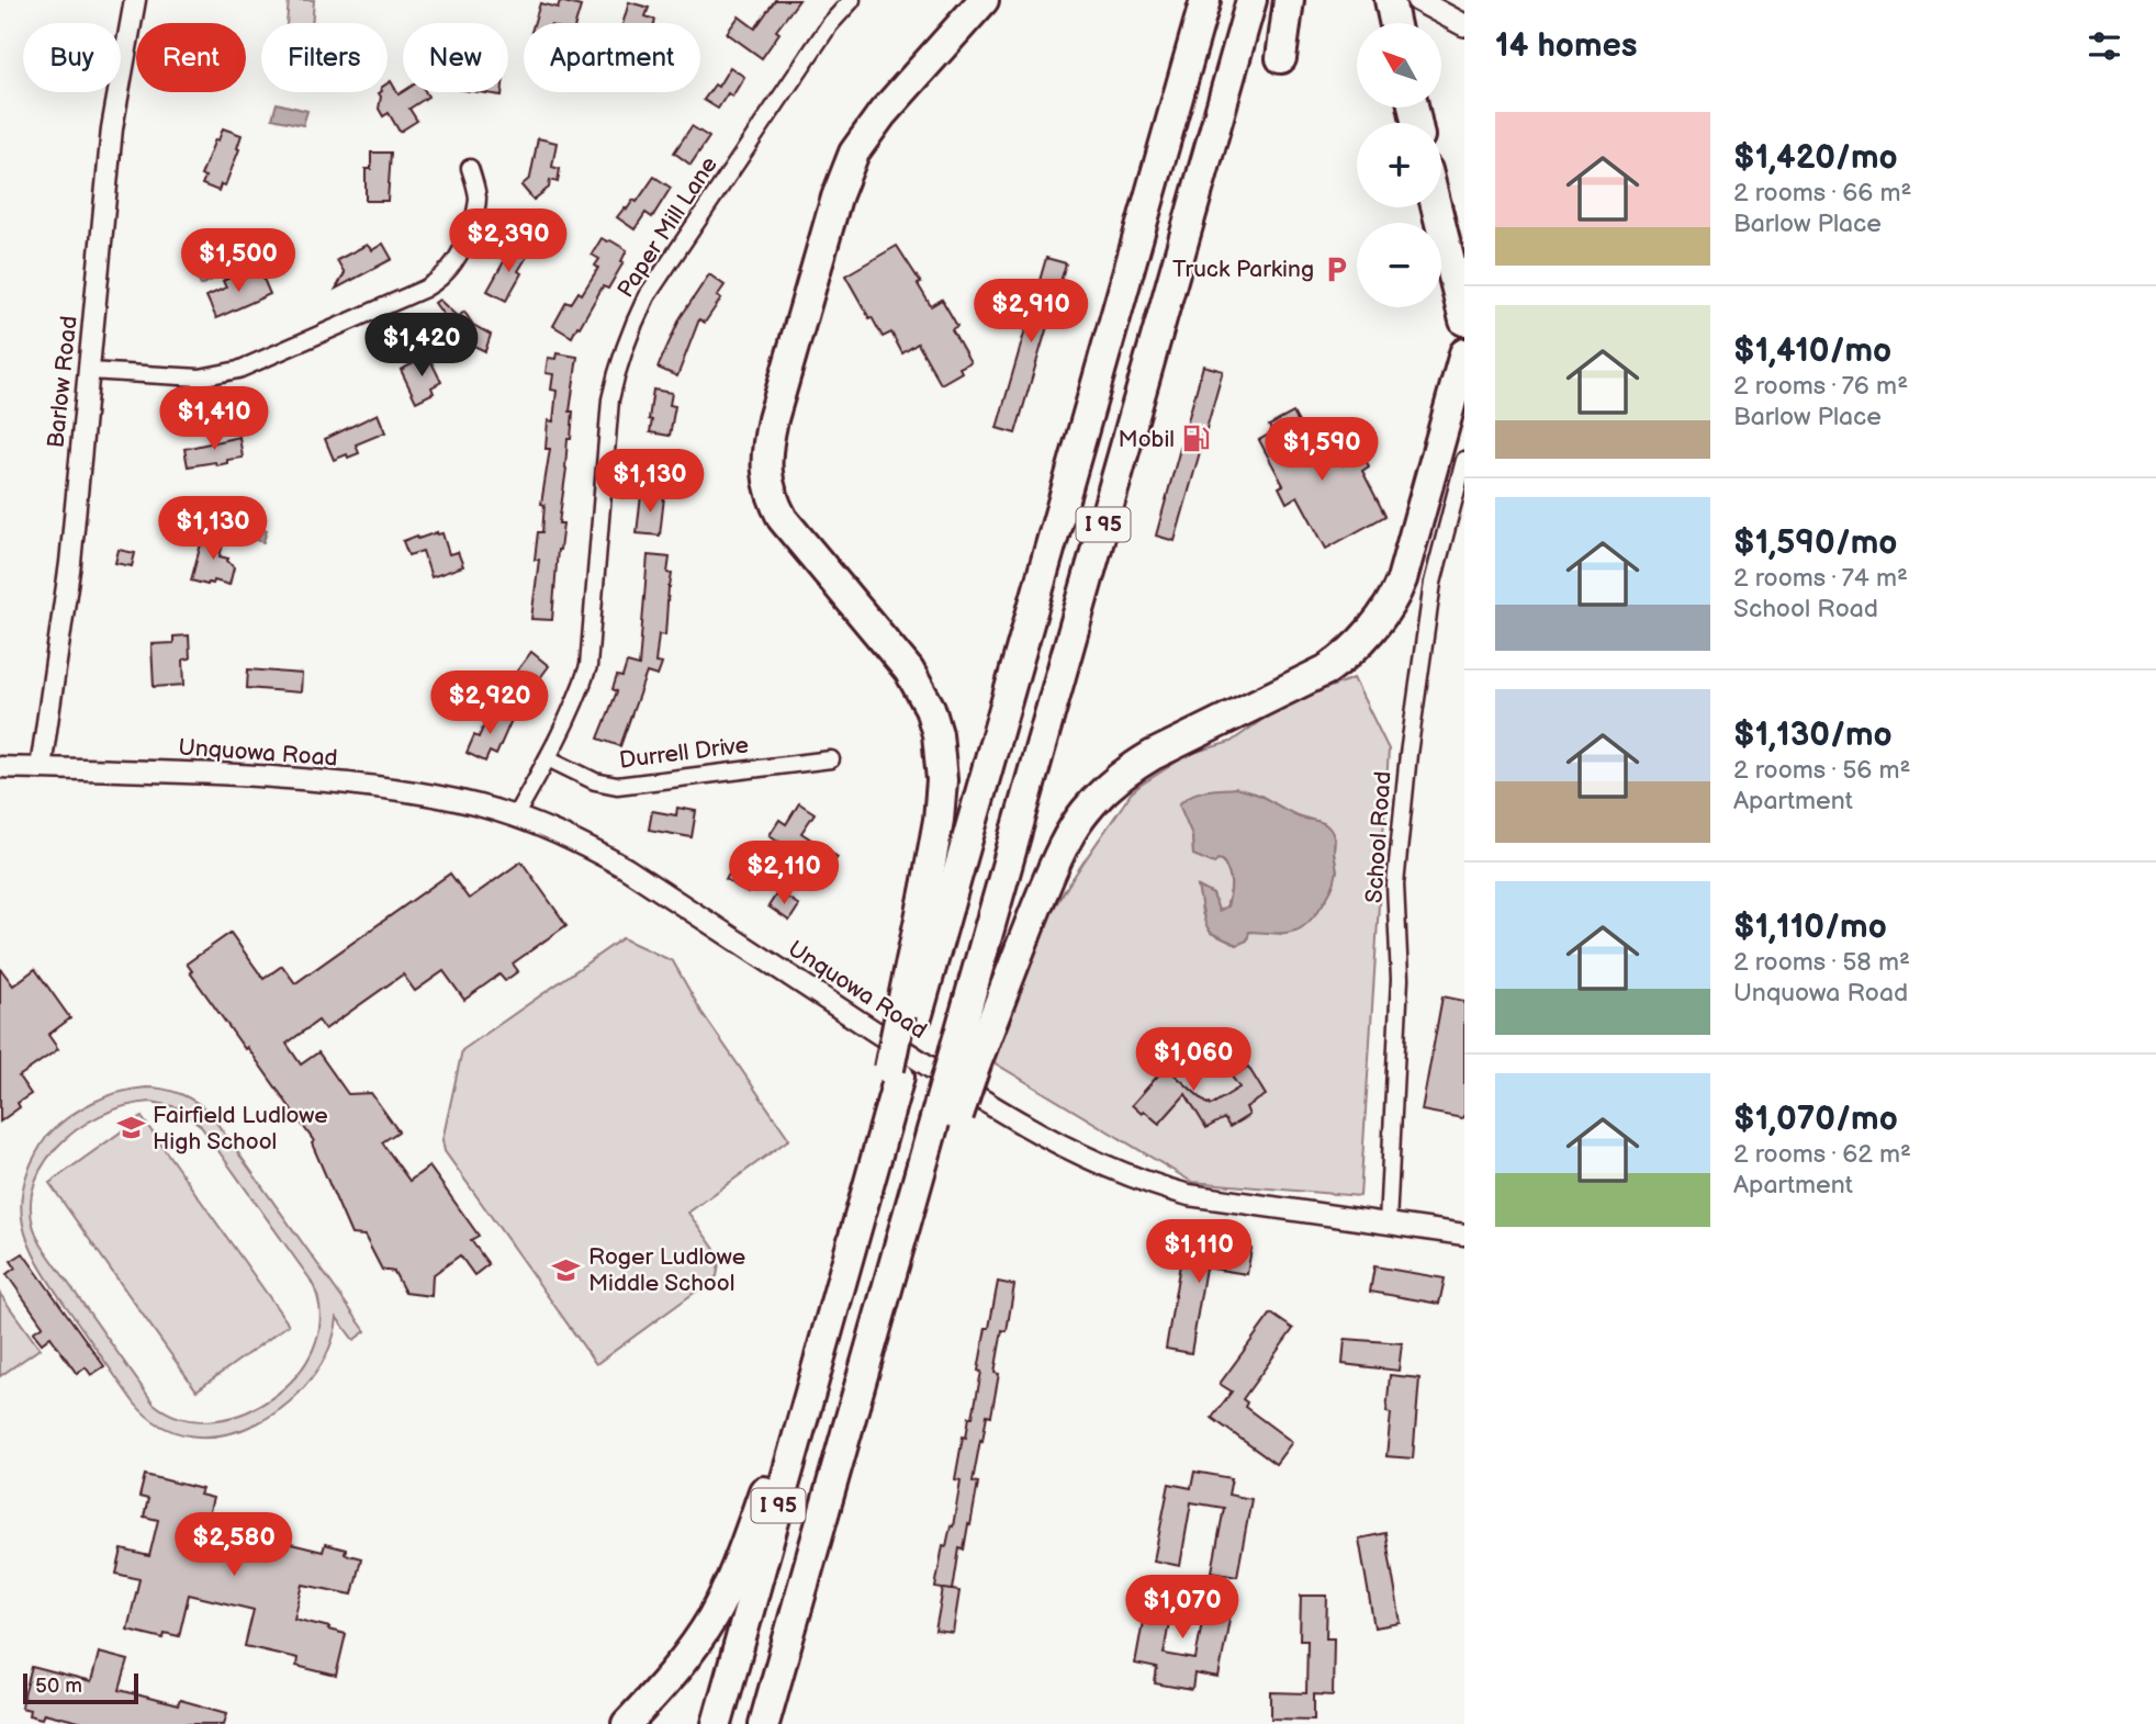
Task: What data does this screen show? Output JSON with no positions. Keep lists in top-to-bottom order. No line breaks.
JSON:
{"streets":{"highway":["I 95"],"street":["Paper Mill Lane","Barlow Road","Unquowa Road","Durrell Drive","School Road"]},"crossings":[["Paper Mill Lane","Unquowa Road"],["Paper Mill Lane","Durrell Drive"],["Barlow Road","Unquowa Road"],["Unquowa Road","School Road"]],"places":{"parking":["Truck Parking"],"fuel station":["Mobil"],"school or university":["Fairfield Ludlowe High School","Roger Ludlowe Middle School"]},"scale_bar":"50 m","north":"top left","page":{"heading":"14 homes","map_buttons":["+","−"],"chip":["Buy","Rent","Filters","New","Apartment"],"list":[{"name":"$1,420/mo","note":"2 rooms · 66 m² · Barlow Place"},{"name":"$1,410/mo","note":"2 rooms · 76 m² · Barlow Place"},{"name":"$1,590/mo","note":"2 rooms · 74 m² · School Road"},{"name":"$1,130/mo","note":"2 rooms · 56 m² · Apartment"},{"name":"$1,110/mo","note":"2 rooms · 58 m² · Unquowa Road"},{"name":"$1,070/mo","note":"2 rooms · 62 m² · Apartment"}],"price":["$2,390","$1,500","$2,910","$1,420","$1,410","$1,590","$1,130","$1,130","$2,920","$2,110","$1,060","$1,110","$2,580","$1,070"],"scale":"50 m"}}
